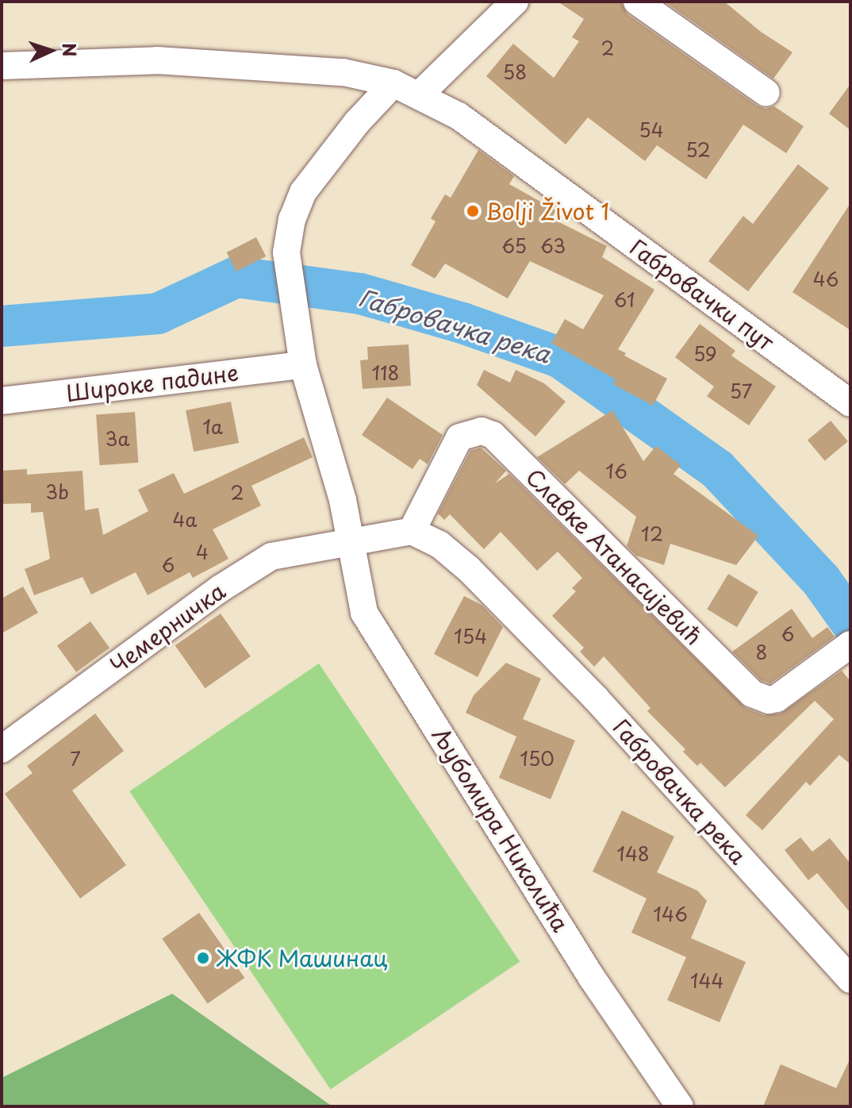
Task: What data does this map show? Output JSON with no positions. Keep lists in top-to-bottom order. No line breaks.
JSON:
{"streets":{"street":["Габровачки пут","Широке падине","Славке Атанасијевић","Чемерничка","Габровачка река","Љубомира Николића"]},"crossings":[["Славке Атанасијевић","Габровачка река"],["Чемерничка","Љубомира Николића"]],"water":["Габровачка река"],"places":["Bolji Život 1","ЖФК Машинац"],"house_numbers":["2","58","54","52","65","63","46","61","59","118","57","1a","3a","16","3b","2","4a","12","4","6","6","154","8","7","150","148","146","144"],"north":"right"}
